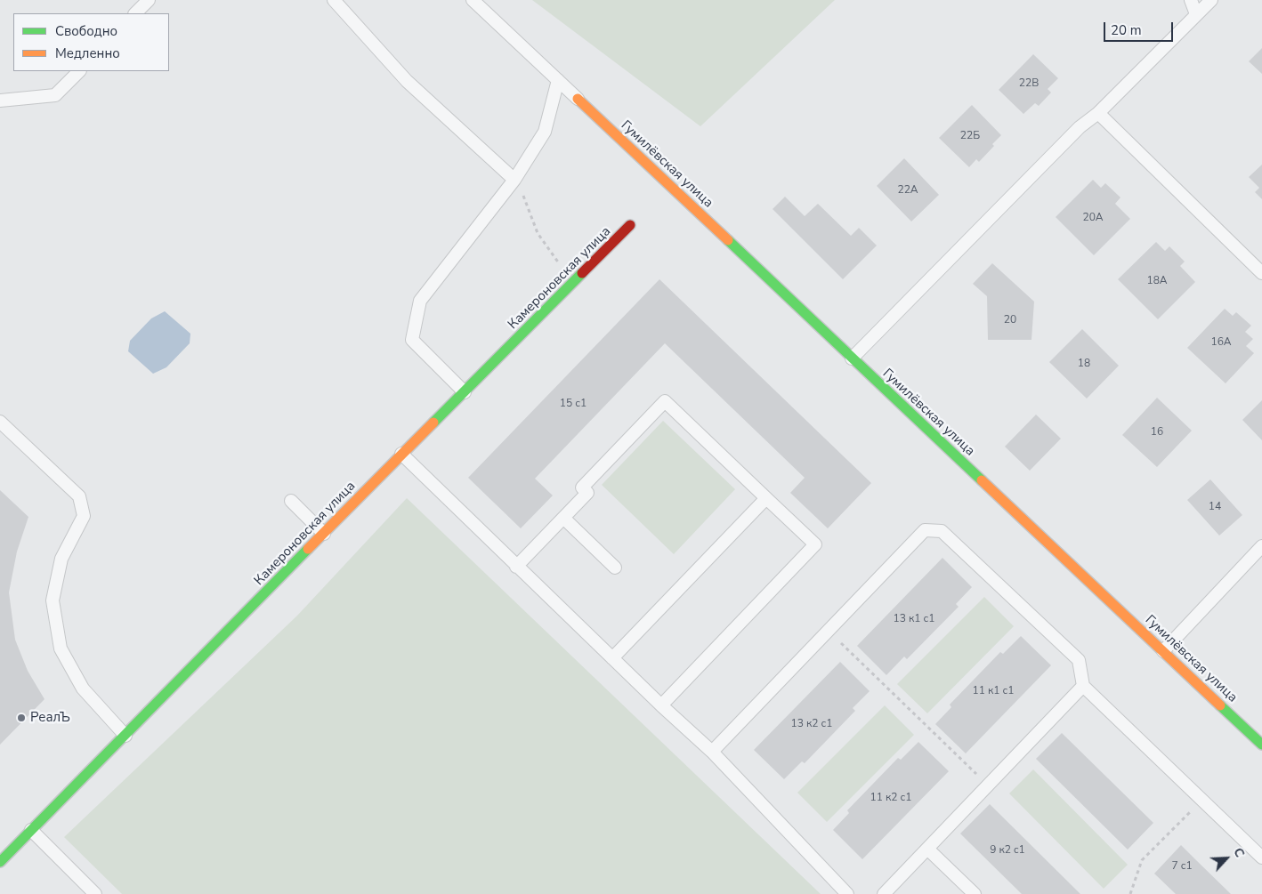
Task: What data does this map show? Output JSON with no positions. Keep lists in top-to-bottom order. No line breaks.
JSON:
{"streets":{"street":["Гумилёвская улица","Камероновская улица"]},"places":["РеалЪ"],"house_numbers":["22В","22Б","22А","20А","18А","20","16А","18","15 с1","16","14","13 к1 с1","11 к1 с1","13 к2 с1","11 к2 с1","9 к2 c1","7 с1"],"legend":["Свободно","Медленно"],"scale_bar":"20 m","north":"top right"}
